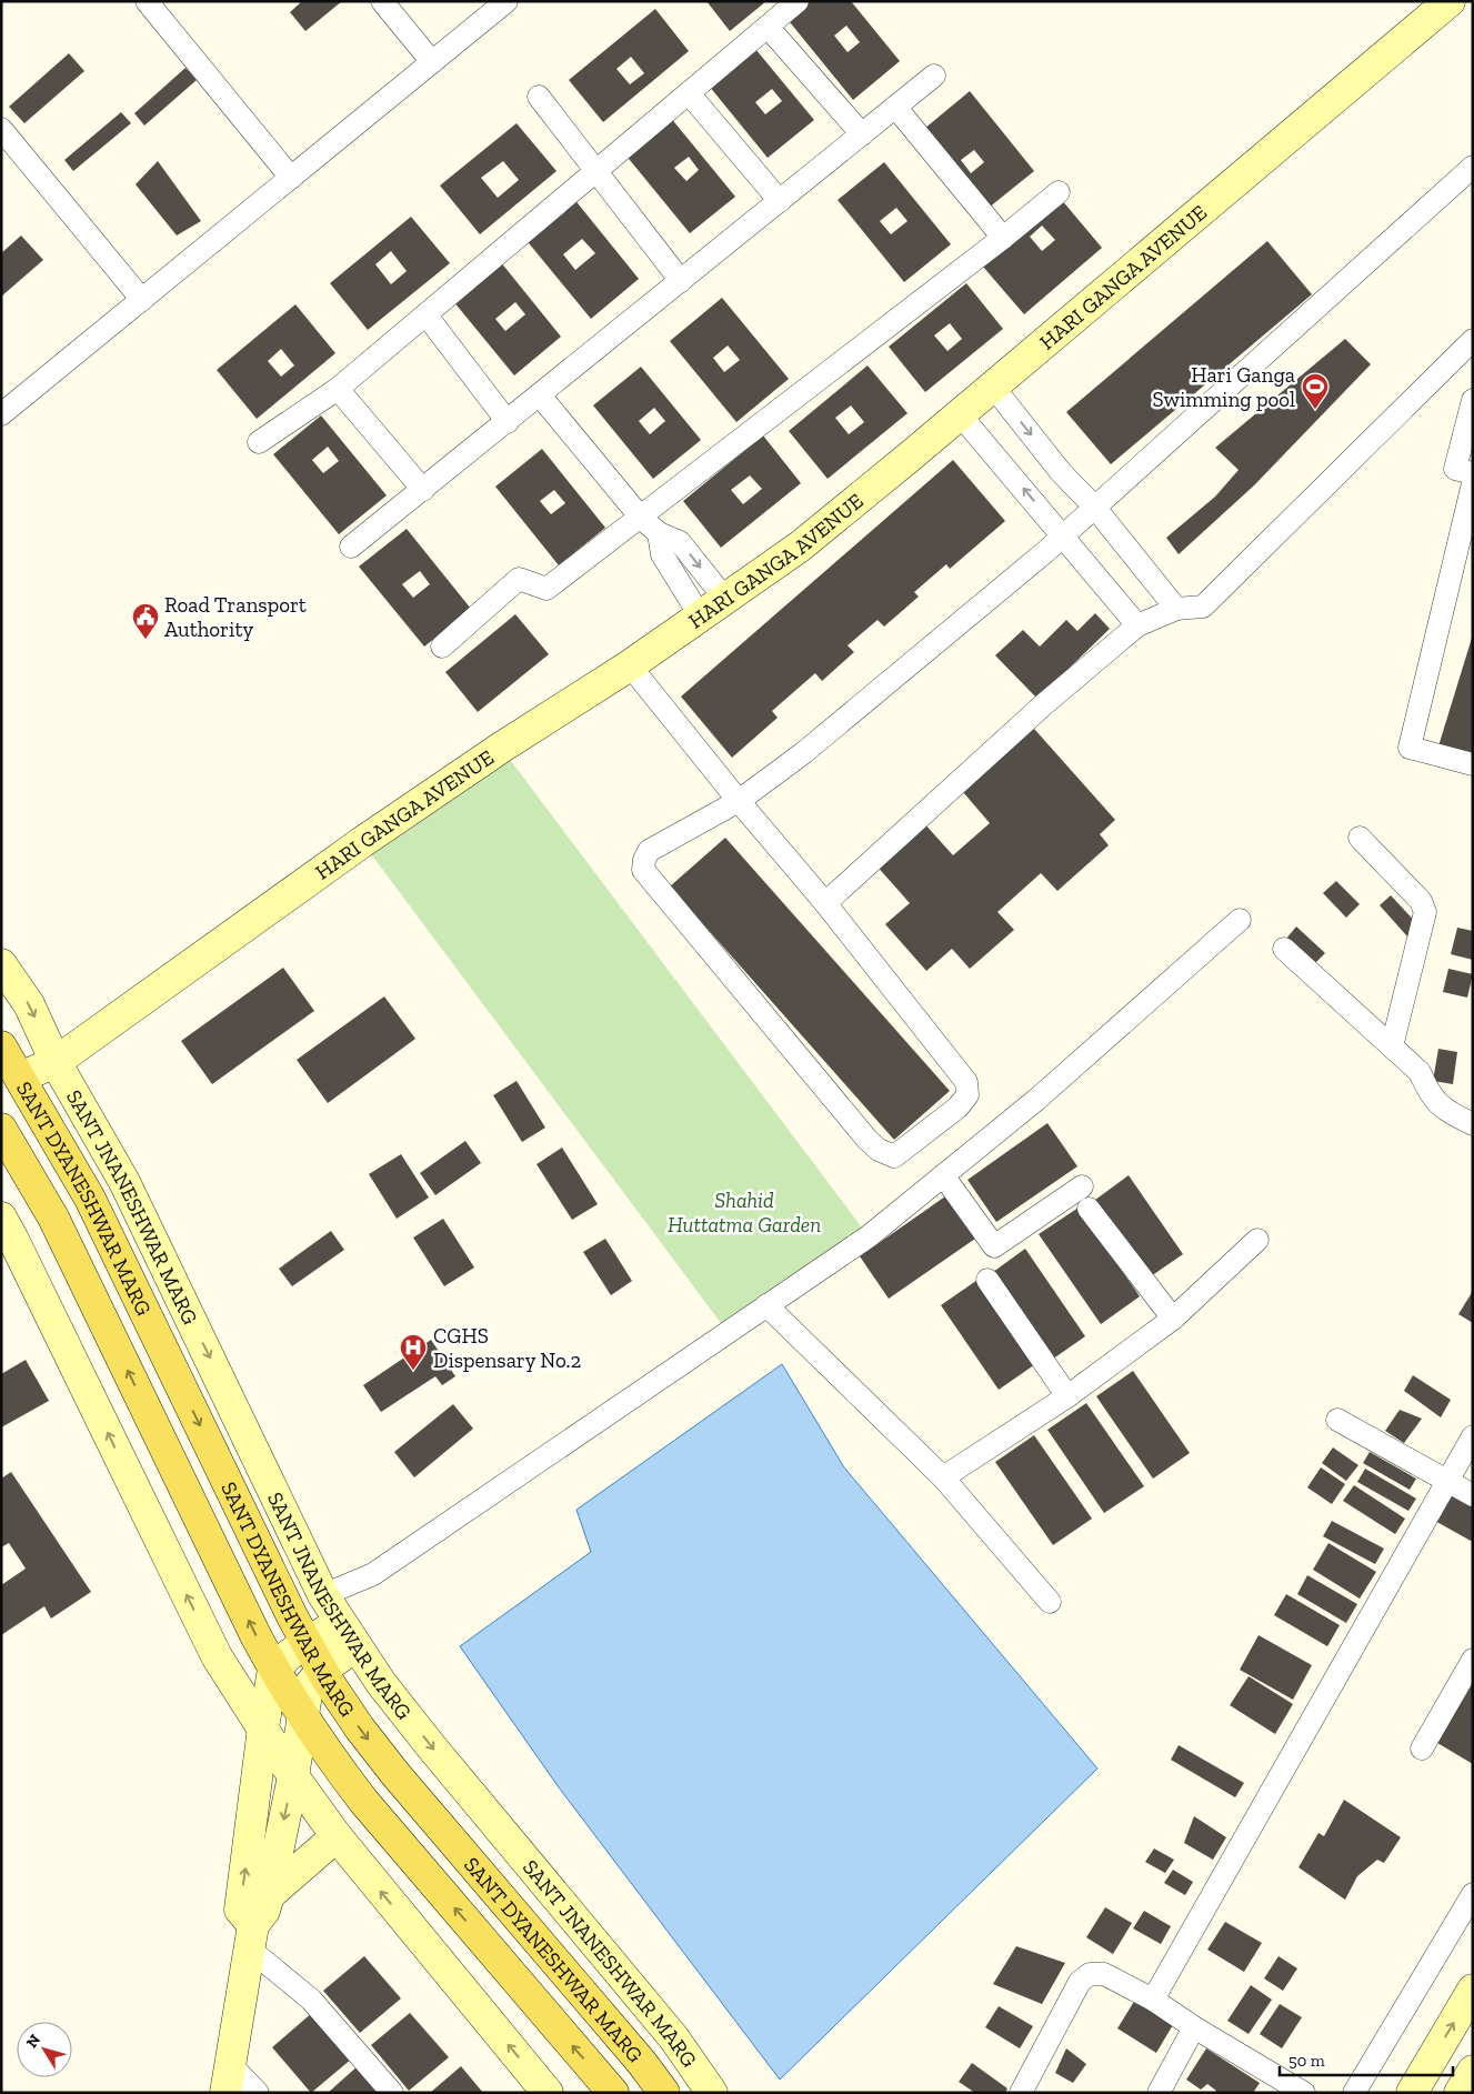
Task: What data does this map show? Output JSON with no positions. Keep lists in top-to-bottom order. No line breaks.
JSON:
{"streets":{"main road":["SANT DYANESHWAR MARG"],"street":["HARI GANGA AVENUE","SANT JNANESHWAR MARG"]},"crossings":[["HARI GANGA AVENUE","SANT DYANESHWAR MARG"],["HARI GANGA AVENUE","SANT JNANESHWAR MARG"]],"parks":["Shahid Huttatma Garden"],"places":{"sports":["Hari Ganga Swimming pool"],"public building":["Road Transport Authority"],"hospital":["CGHS Dispensary No.2"]},"scale_bar":"50 m","north":"top left"}
